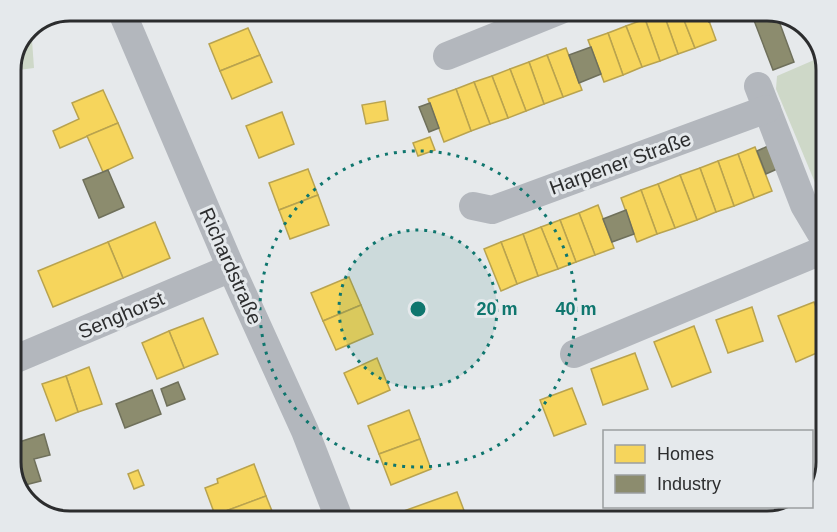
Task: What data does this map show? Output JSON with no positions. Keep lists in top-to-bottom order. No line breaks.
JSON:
{"streets":{"street":["Harpener Straße","Richardstraße","Senghorst"]},"crossings":[["Richardstraße","Senghorst"]],"legend":["Homes","Industry"],"rings":["20 m","40 m"]}
